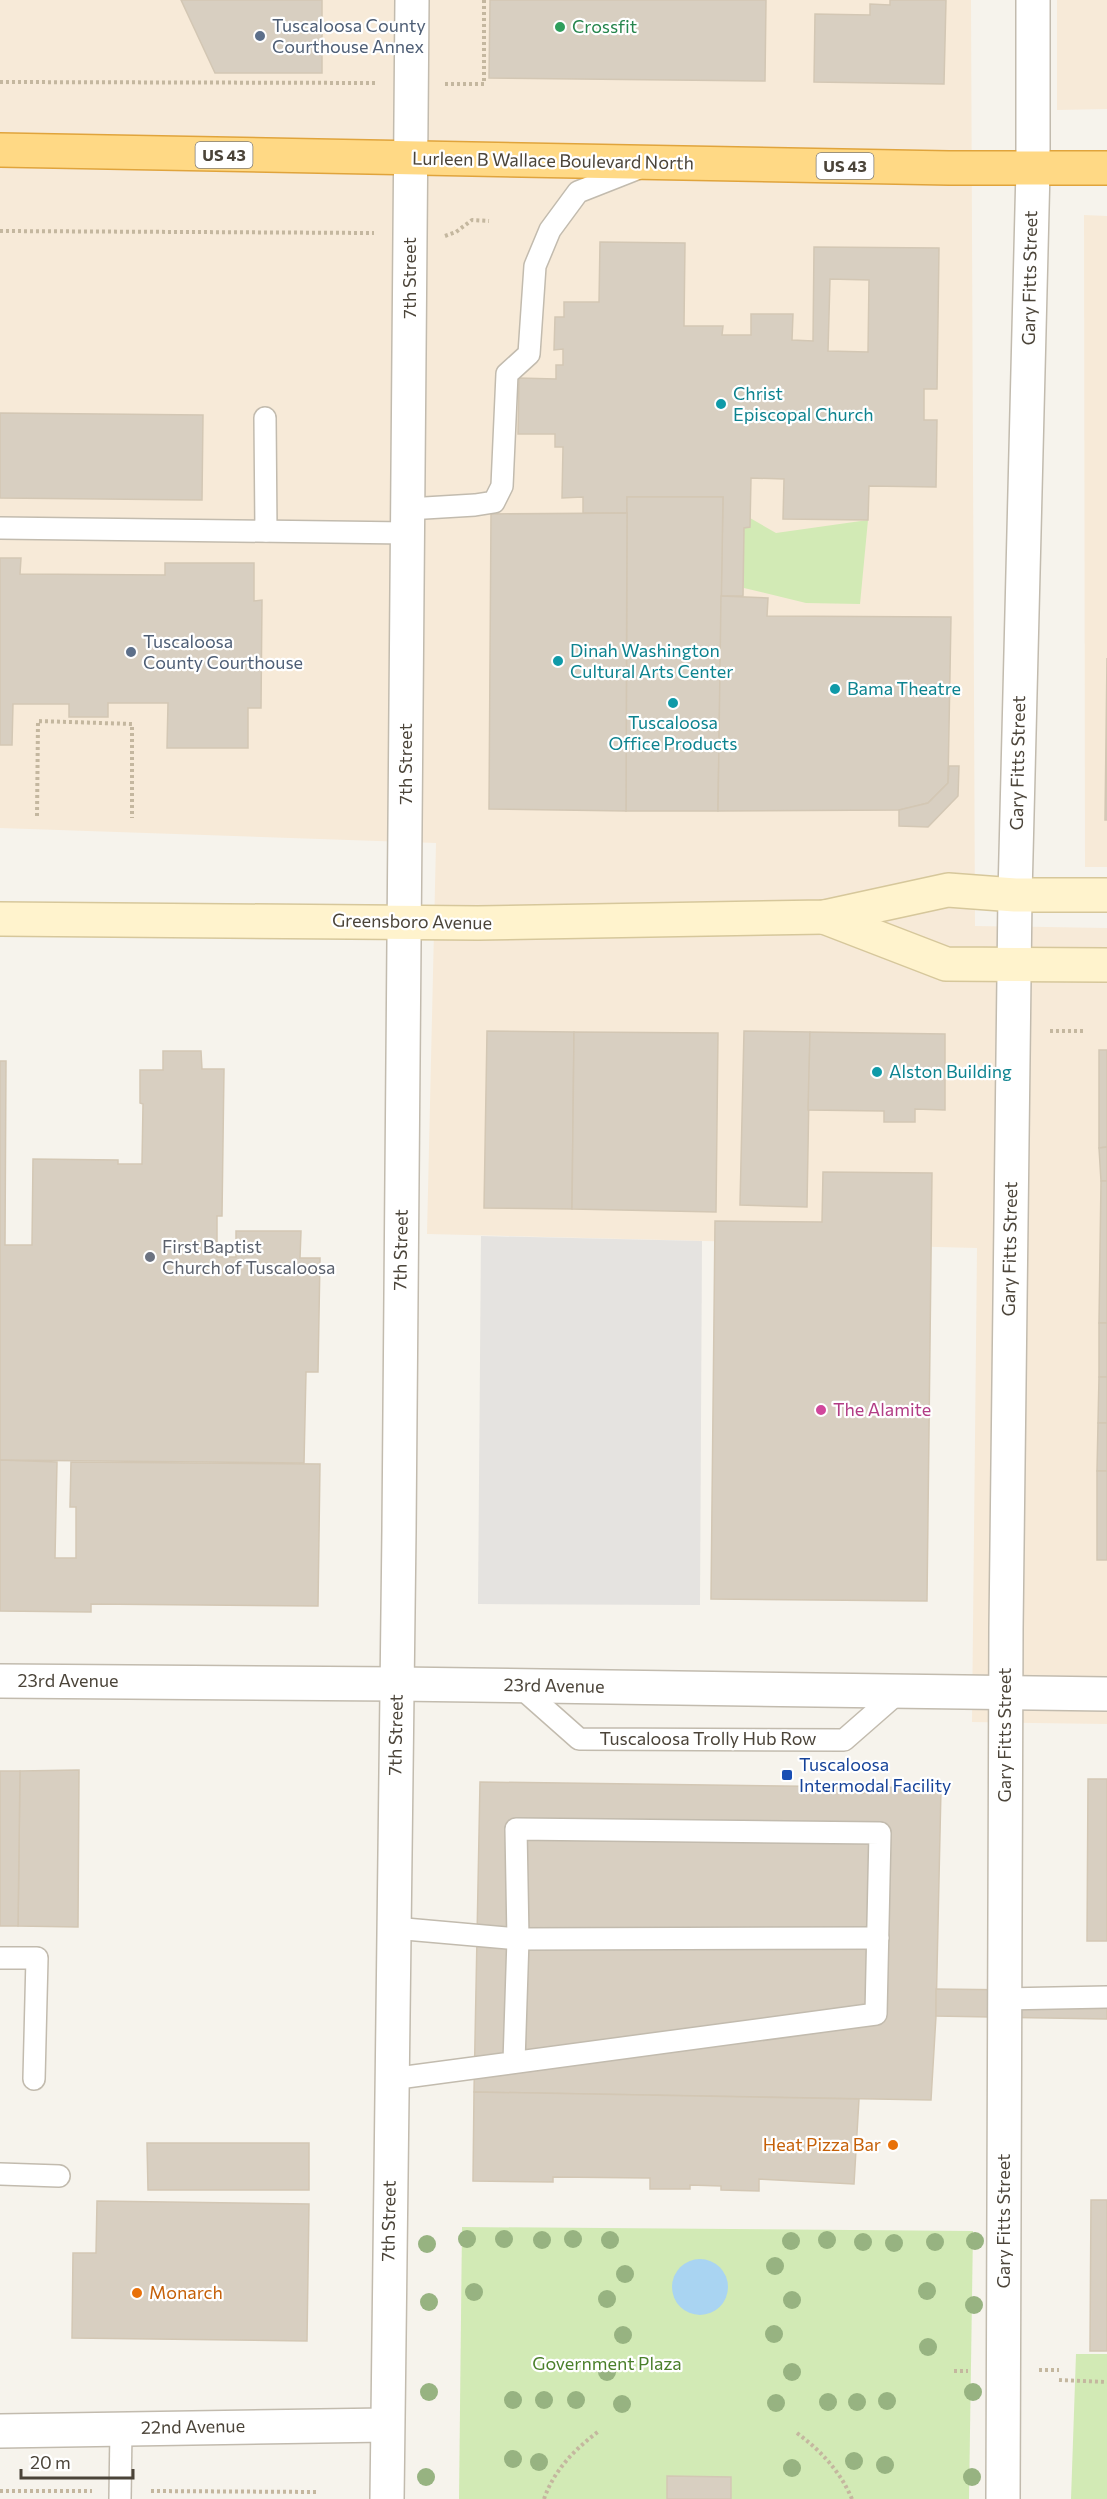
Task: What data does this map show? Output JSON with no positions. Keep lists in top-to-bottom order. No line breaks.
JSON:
{"streets":{"highway":["US 43","Lurleen B Wallace Boulevard North"],"main road":["Greensboro Avenue"],"street":["7th Street","Gary Fitts Street","23rd Avenue","22nd Avenue"],"lane":["Tuscaloosa Trolly Hub Row"]},"crossings":[["Lurleen B Wallace Boulevard North","7th Street"],["Lurleen B Wallace Boulevard North","Gary Fitts Street"],["7th Street","Greensboro Avenue"],["7th Street","23rd Avenue"],["7th Street","22nd Avenue"],["Gary Fitts Street","Greensboro Avenue"],["Gary Fitts Street","23rd Avenue"],["23rd Avenue","Tuscaloosa Trolly Hub Row"]],"parks":["Government Plaza"],"places":{"other":["Crossfit","Tuscaloosa County Courthouse Annex","Christ Episcopal Church","Tuscaloosa County Courthouse","Dinah Washington Cultural Arts Center","Bama Theatre","Tuscaloosa Office Products","Alston Building","First Baptist Church of Tuscaloosa","The Alamite","Heat Pizza Bar","Monarch"],"transit":["Tuscaloosa Intermodal Facility"]},"scale_bar":"20 m"}
